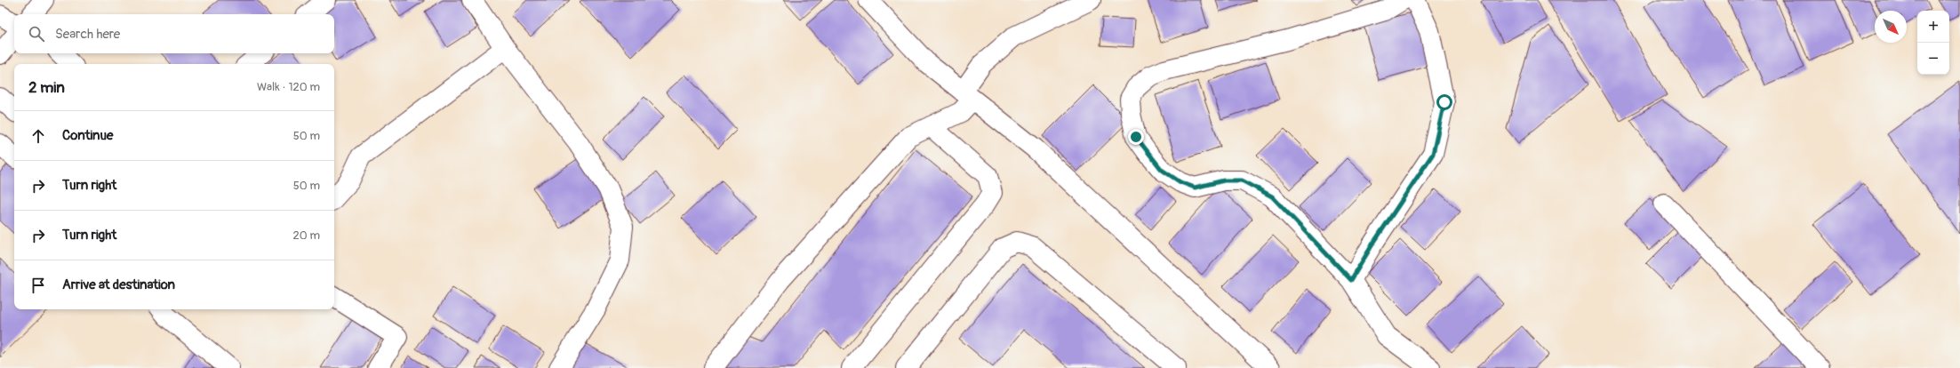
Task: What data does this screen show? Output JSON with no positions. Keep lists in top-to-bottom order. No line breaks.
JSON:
{"north":"bottom right","page":{"map_buttons":["+","−"],"search":"Search here","heading":["2 min","Walk · 120 m"],"list":[["Continue","50 m"],["Turn right","50 m"],["Turn right","20 m"],"Arrive at destination"]}}
